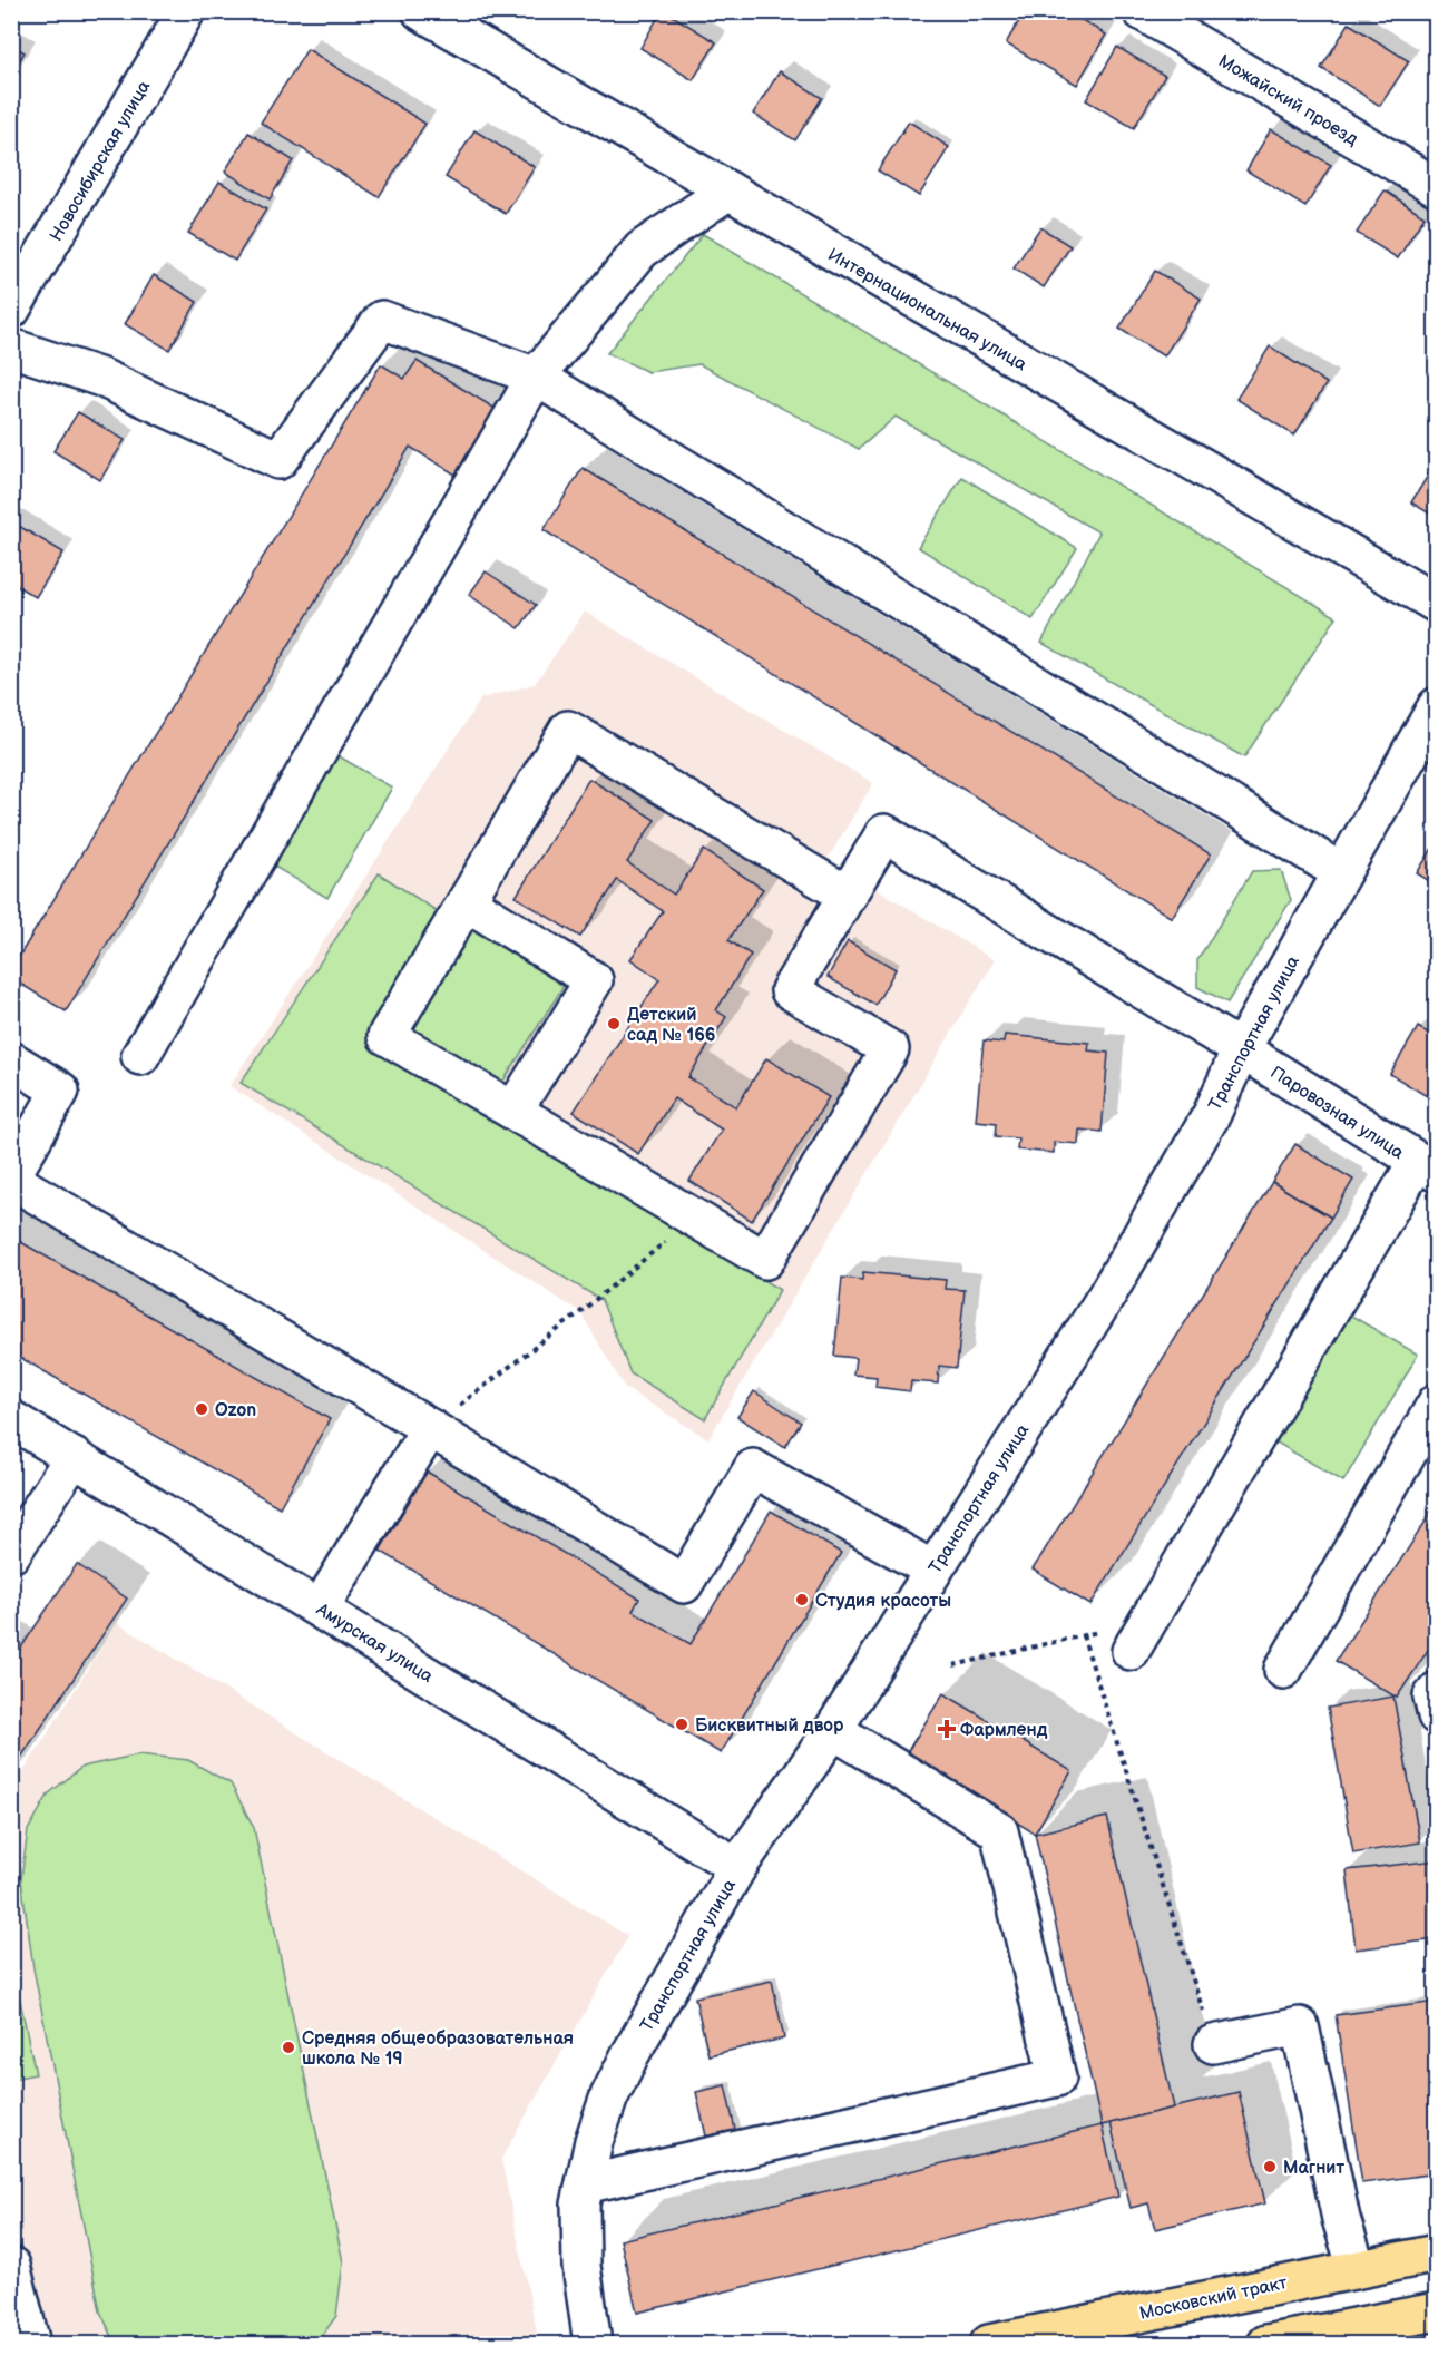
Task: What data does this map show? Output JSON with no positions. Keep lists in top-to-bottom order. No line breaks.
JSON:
{"streets":{"main road":["Московский тракт"],"street":["Можайский проезд","Новосибирская улица","Интернациональная улица","Транспортная улица","Паровозная улица","Амурская улица"]},"crossings":[["Транспортная улица","Паровозная улица"],["Транспортная улица","Амурская улица"]],"places":{"other":["Детский сад № 166","Ozon","Студия красоты","Бисквитный двор","Средняя общеобразовательная школа № 19","Магнит"],"health":["Фармленд"]}}
